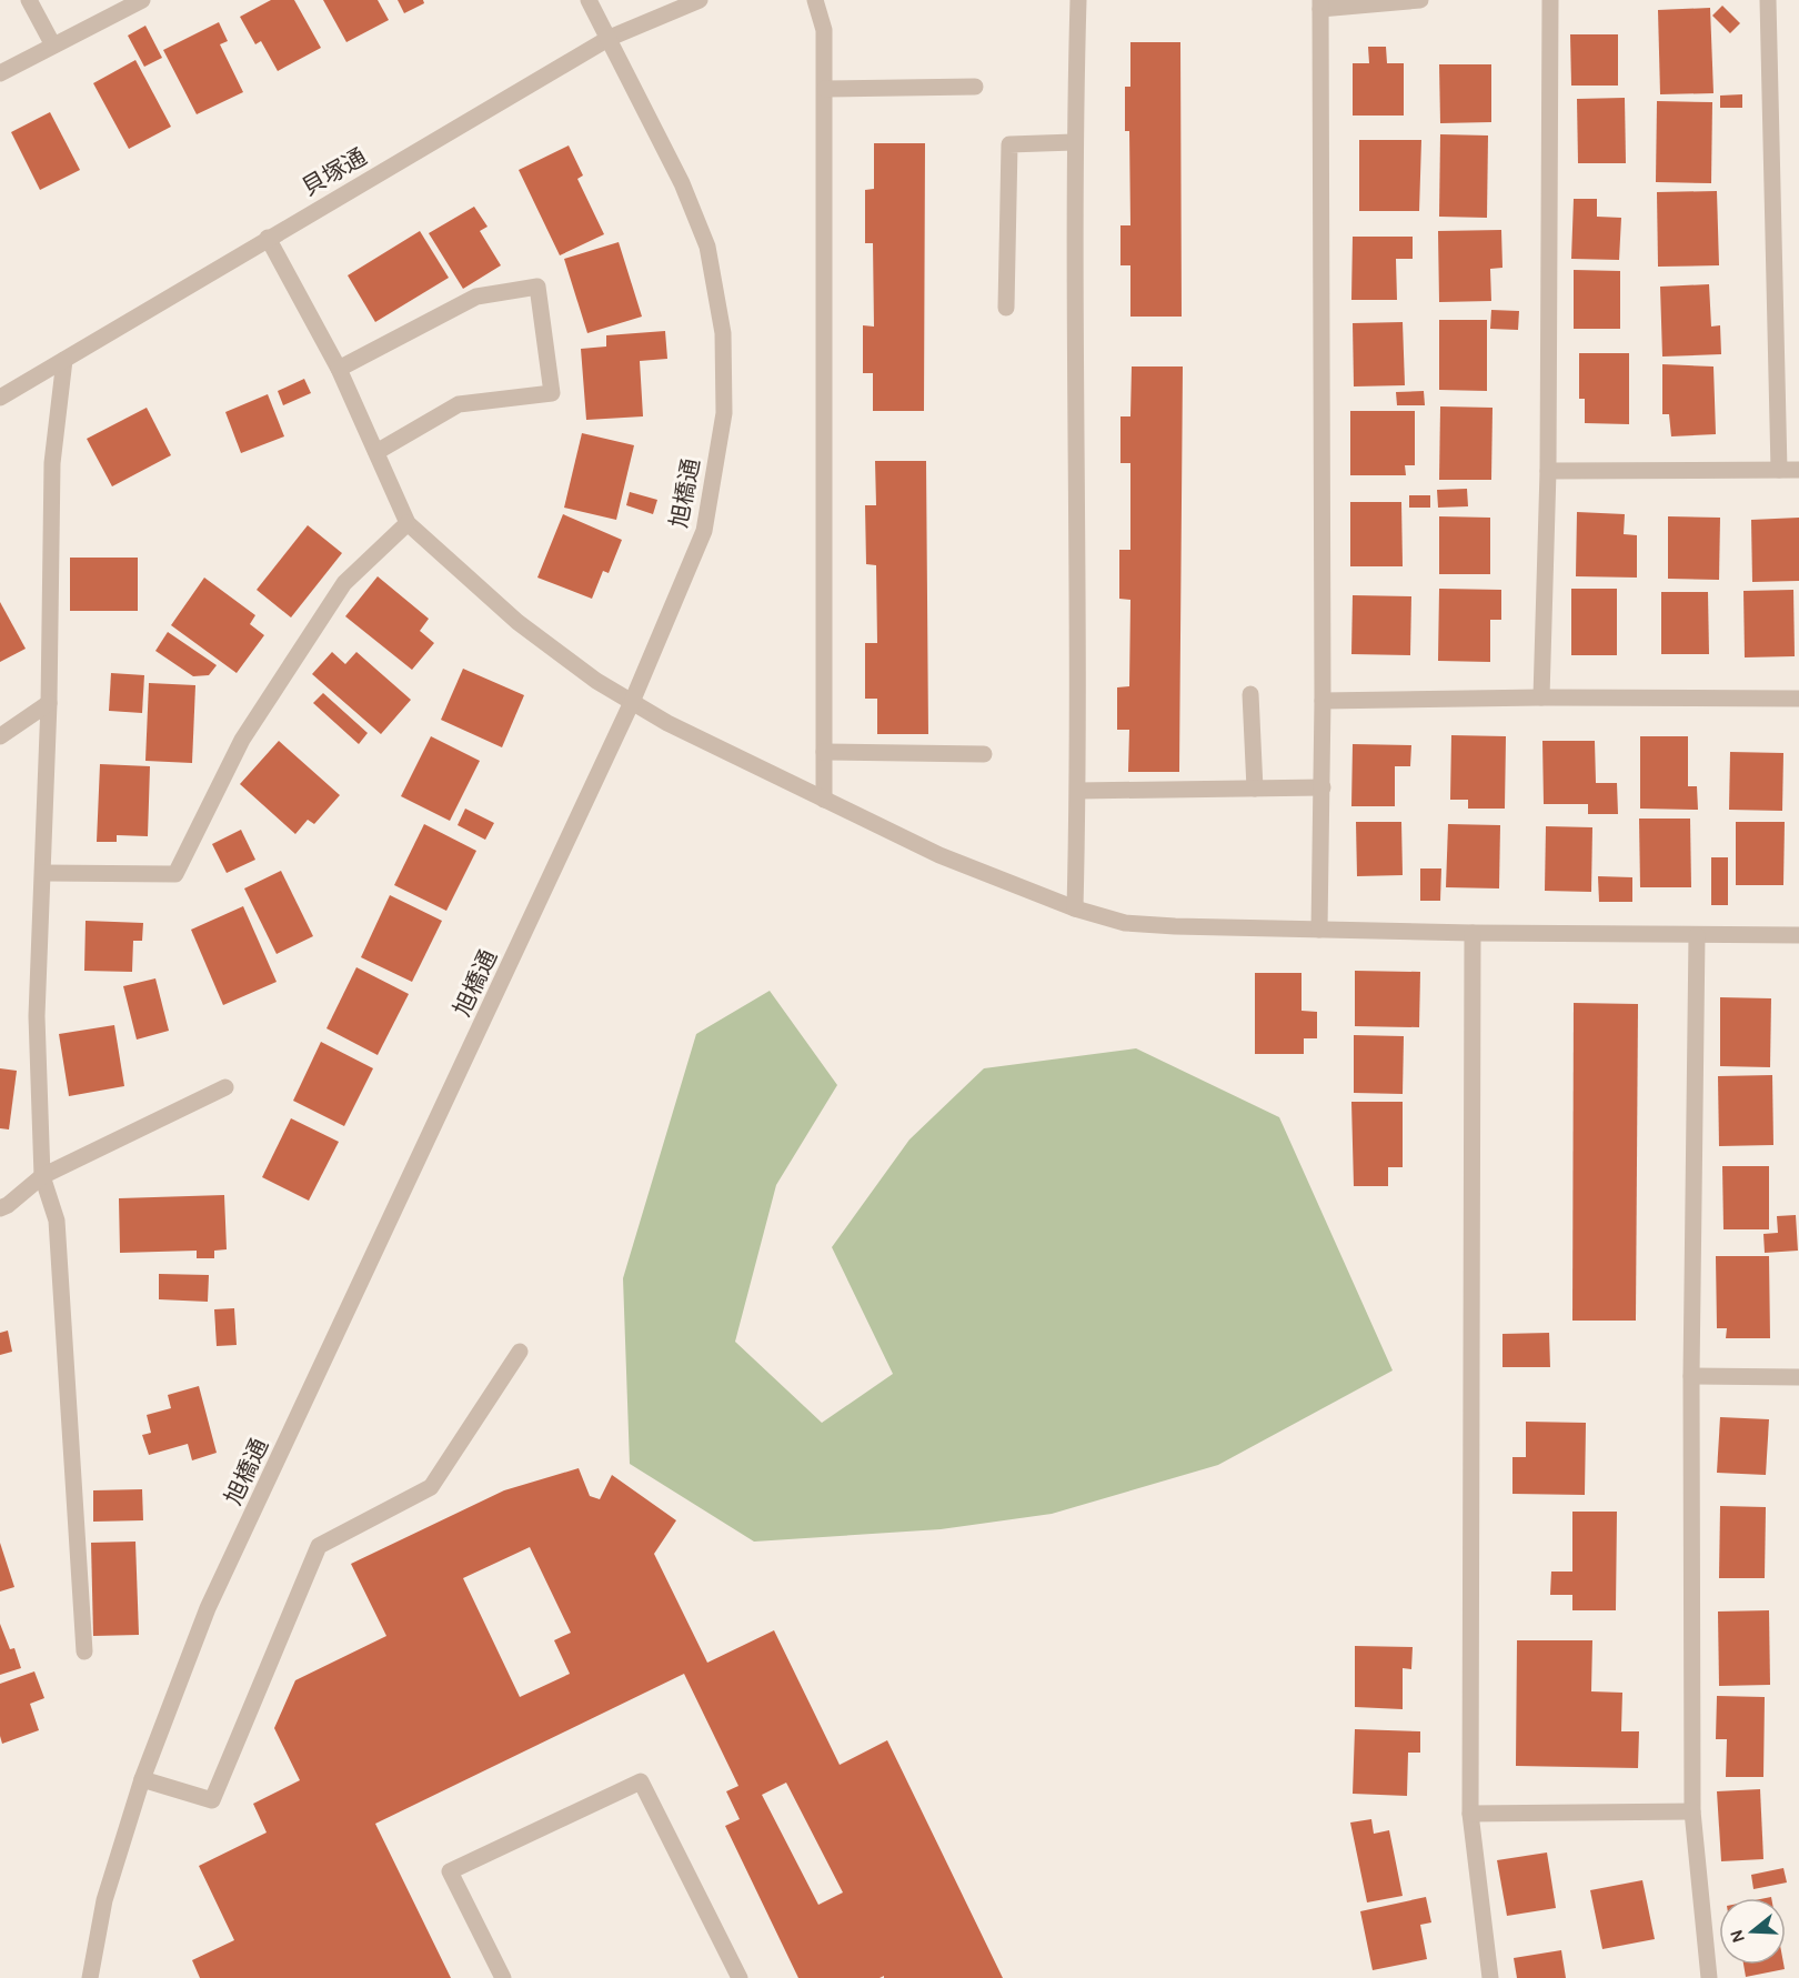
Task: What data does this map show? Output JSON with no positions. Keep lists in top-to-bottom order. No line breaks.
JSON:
{"streets":{"street":["貝塚通","旭橋通"]},"crossings":[["貝塚通","旭橋通"]],"north":"left"}
